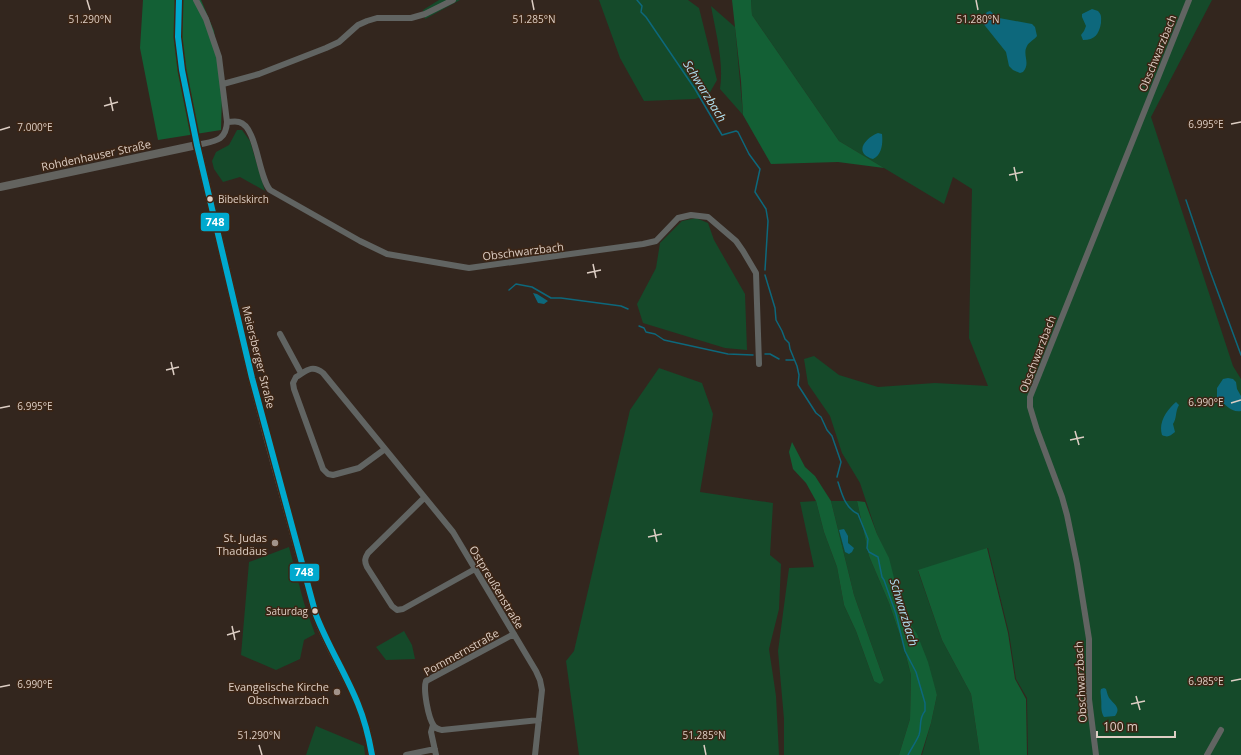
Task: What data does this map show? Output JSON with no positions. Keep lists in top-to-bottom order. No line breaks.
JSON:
{"streets":{"main road":["Rohdenhauser Straße","Meiersberger Straße"],"street":["Obschwarzbach","Ostpreußenstraße","Pommernstraße"]},"crossings":[["Rohdenhauser Straße","Meiersberger Straße"],["Ostpreußenstraße","Pommernstraße"]],"water":["Schwarzbach"],"places":["Bibelskirch","St. Judas Thaddäus","Saturdag","Evangelische Kirche Obschwarzbach"],"lines":["transit line 748"],"scale_bar":"100 m","coordinates":["51.290°N","51.285°N","51.280°N","6.995°E","7.000°E","6.990°E","6.985°E"]}
